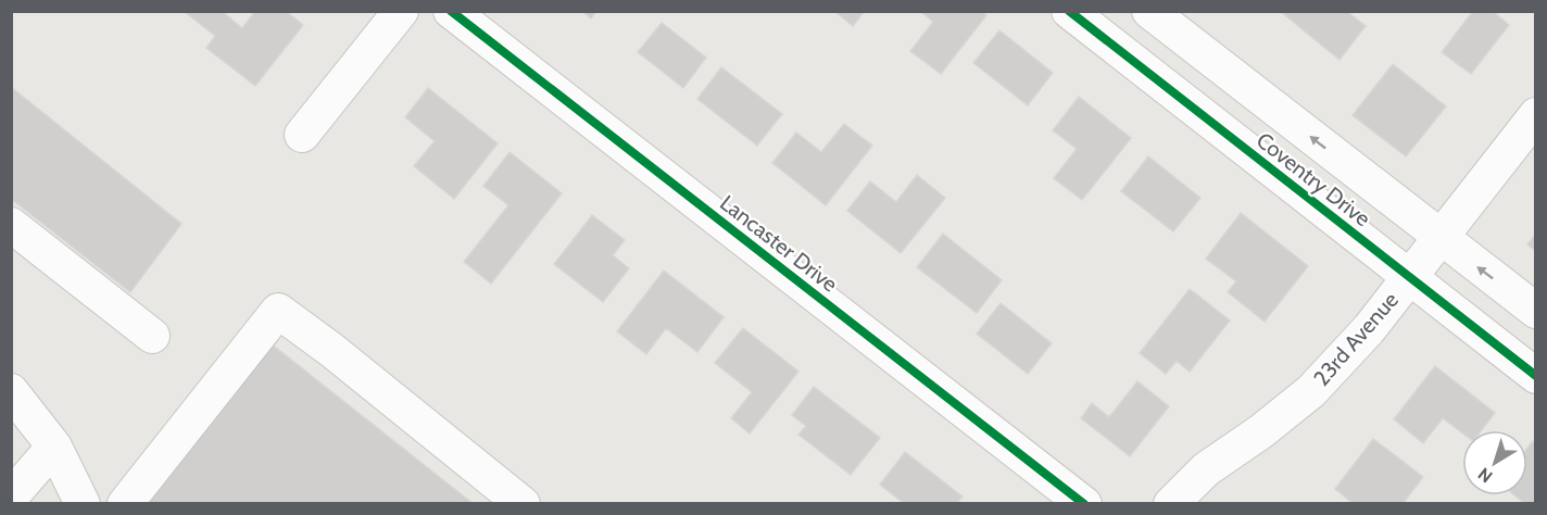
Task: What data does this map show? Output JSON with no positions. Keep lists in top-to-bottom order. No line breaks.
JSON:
{"streets":{"street":["Coventry Drive","Lancaster Drive","23rd Avenue"]},"crossings":[["Coventry Drive","23rd Avenue"]],"north":"bottom left"}
